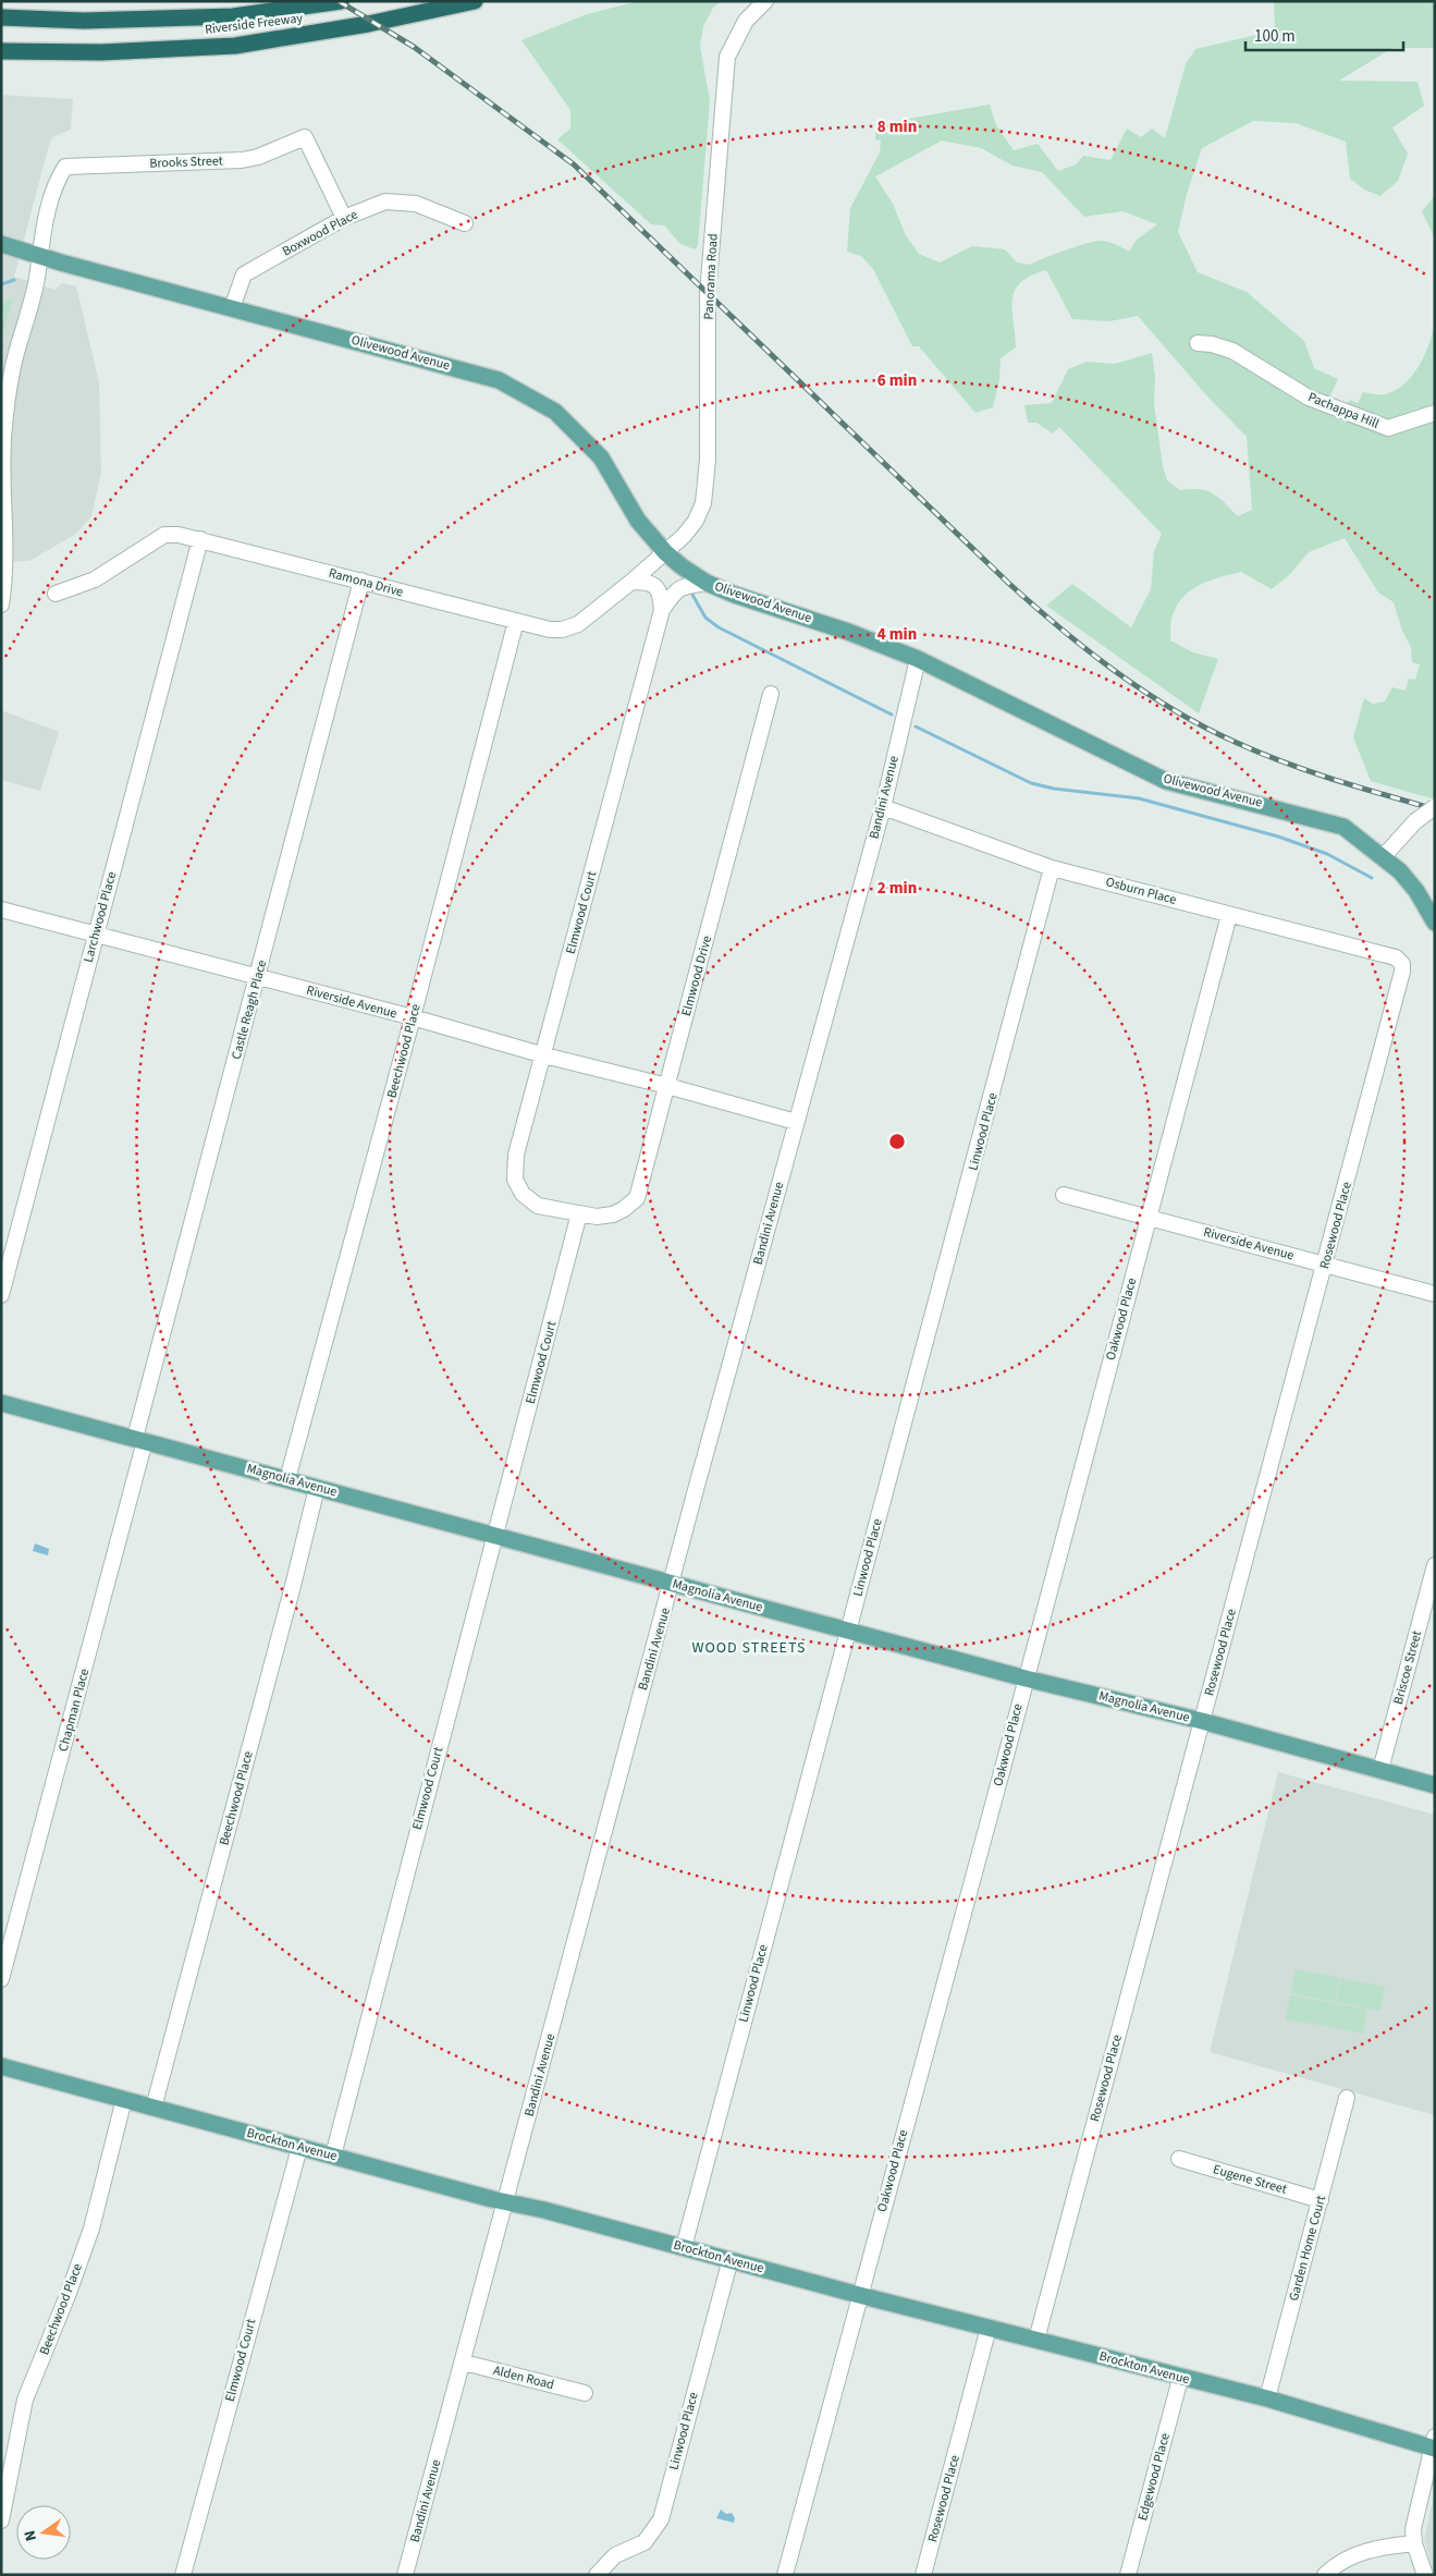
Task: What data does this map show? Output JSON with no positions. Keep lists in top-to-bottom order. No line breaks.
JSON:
{"streets":{"highway":["Riverside Freeway"],"main road":["Olivewood Avenue","Magnolia Avenue","Brockton Avenue"],"street":["Brooks Street","Boxwood Place","Panorama Road","Pachappa Hill","Ramona Drive","Bandini Avenue","Osburn Place","Elmwood Court","Larchwood Place","Elmwood Drive","Riverside Avenue","Castle Reagh Place","Beechwood Place","Linwood Place","Rosewood Place","Oakwood Place","Briscoe Street","Chapman Place","Eugene Street","Garden Home Court","Alden Road","Edgewood Place"]},"crossings":[["Brooks Street","Boxwood Place"],["Brooks Street","Olivewood Avenue"],["Boxwood Place","Olivewood Avenue"],["Panorama Road","Olivewood Avenue"],["Panorama Road","Ramona Drive"],["Olivewood Avenue","Ramona Drive"],["Olivewood Avenue","Bandini Avenue"],["Ramona Drive","Larchwood Place"],["Ramona Drive","Castle Reagh Place"],["Ramona Drive","Beechwood Place"],["Bandini Avenue","Osburn Place"],["Bandini Avenue","Riverside Avenue"],["Bandini Avenue","Magnolia Avenue"],["Bandini Avenue","Brockton Avenue"],["Bandini Avenue","Alden Road"],["Osburn Place","Linwood Place"],["Osburn Place","Rosewood Place"],["Osburn Place","Oakwood Place"],["Elmwood Court","Elmwood Drive"],["Elmwood Court","Riverside Avenue"],["Elmwood Court","Magnolia Avenue"],["Elmwood Court","Brockton Avenue"],["Larchwood Place","Riverside Avenue"],["Elmwood Drive","Riverside Avenue"],["Riverside Avenue","Castle Reagh Place"],["Riverside Avenue","Beechwood Place"],["Riverside Avenue","Rosewood Place"],["Riverside Avenue","Oakwood Place"],["Castle Reagh Place","Magnolia Avenue"],["Castle Reagh Place","Chapman Place"],["Beechwood Place","Magnolia Avenue"],["Beechwood Place","Brockton Avenue"],["Linwood Place","Magnolia Avenue"],["Linwood Place","Brockton Avenue"],["Rosewood Place","Magnolia Avenue"],["Rosewood Place","Brockton Avenue"],["Oakwood Place","Magnolia Avenue"],["Oakwood Place","Brockton Avenue"],["Magnolia Avenue","Briscoe Street"],["Magnolia Avenue","Chapman Place"],["Brockton Avenue","Garden Home Court"],["Brockton Avenue","Edgewood Place"],["Eugene Street","Garden Home Court"]],"districts":["WOOD STREETS"],"scale_bar":"100 m","north":"left","rings":["8 min","6 min","4 min","2 min"]}
